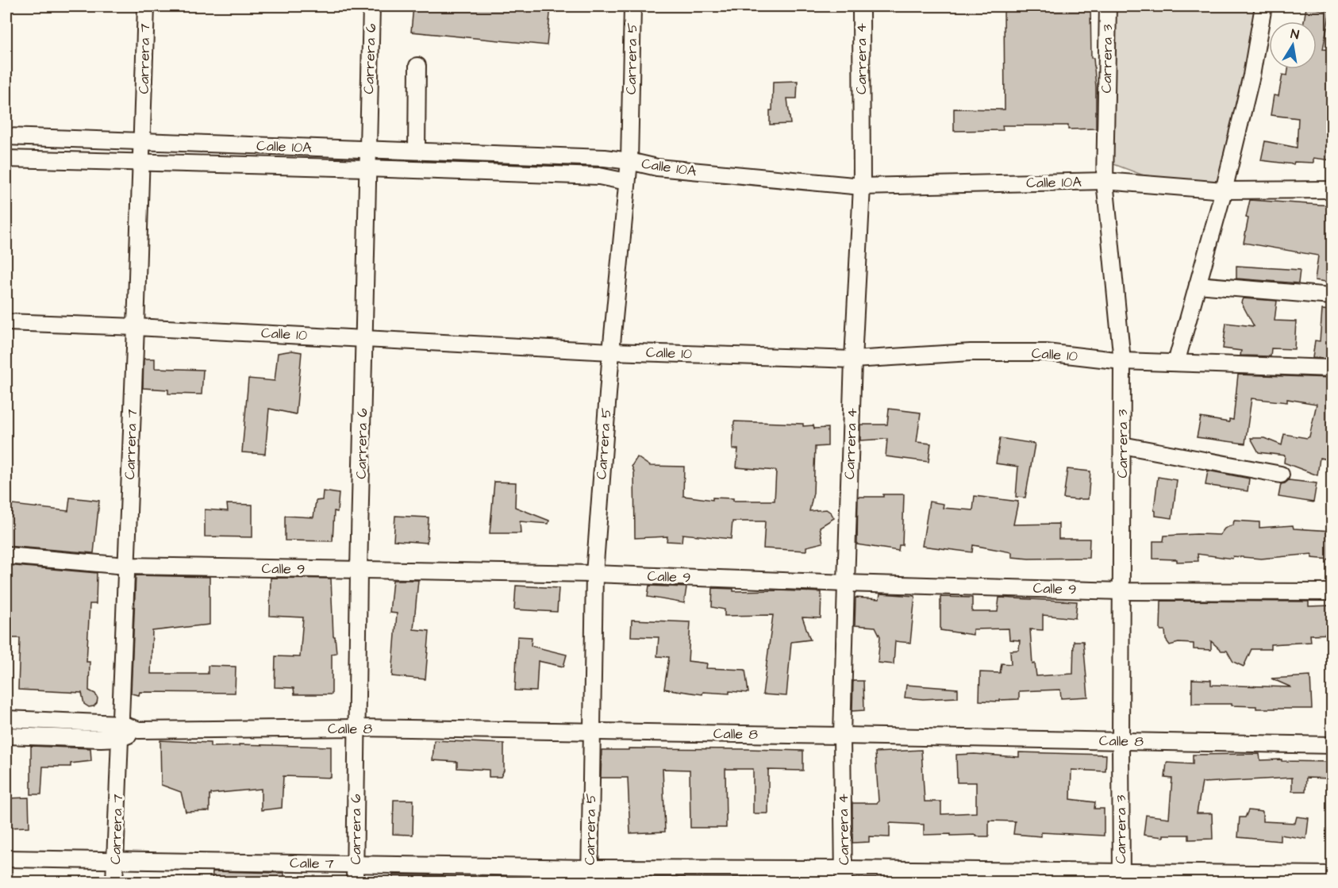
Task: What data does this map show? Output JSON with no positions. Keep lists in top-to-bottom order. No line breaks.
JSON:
{"streets":{"street":["Carrera 7","Carrera 6","Carrera 5","Carrera 4","Carrera 3","Calle 10A","Calle 10","Calle 9","Calle 8","Calle 7"]},"crossings":[["Carrera 7","Calle 10A"],["Carrera 7","Calle 10"],["Carrera 7","Calle 9"],["Carrera 7","Calle 8"],["Carrera 7","Calle 7"],["Carrera 6","Calle 10A"],["Carrera 6","Calle 10"],["Carrera 6","Calle 9"],["Carrera 6","Calle 8"],["Carrera 6","Calle 7"],["Carrera 5","Calle 10A"],["Carrera 5","Calle 10"],["Carrera 5","Calle 9"],["Carrera 5","Calle 8"],["Carrera 5","Calle 7"],["Carrera 4","Calle 10A"],["Carrera 4","Calle 10"],["Carrera 4","Calle 9"],["Carrera 4","Calle 8"],["Carrera 4","Calle 7"],["Carrera 3","Calle 10A"],["Carrera 3","Calle 10"],["Carrera 3","Calle 9"],["Carrera 3","Calle 8"],["Carrera 3","Calle 7"]],"north":"top"}
